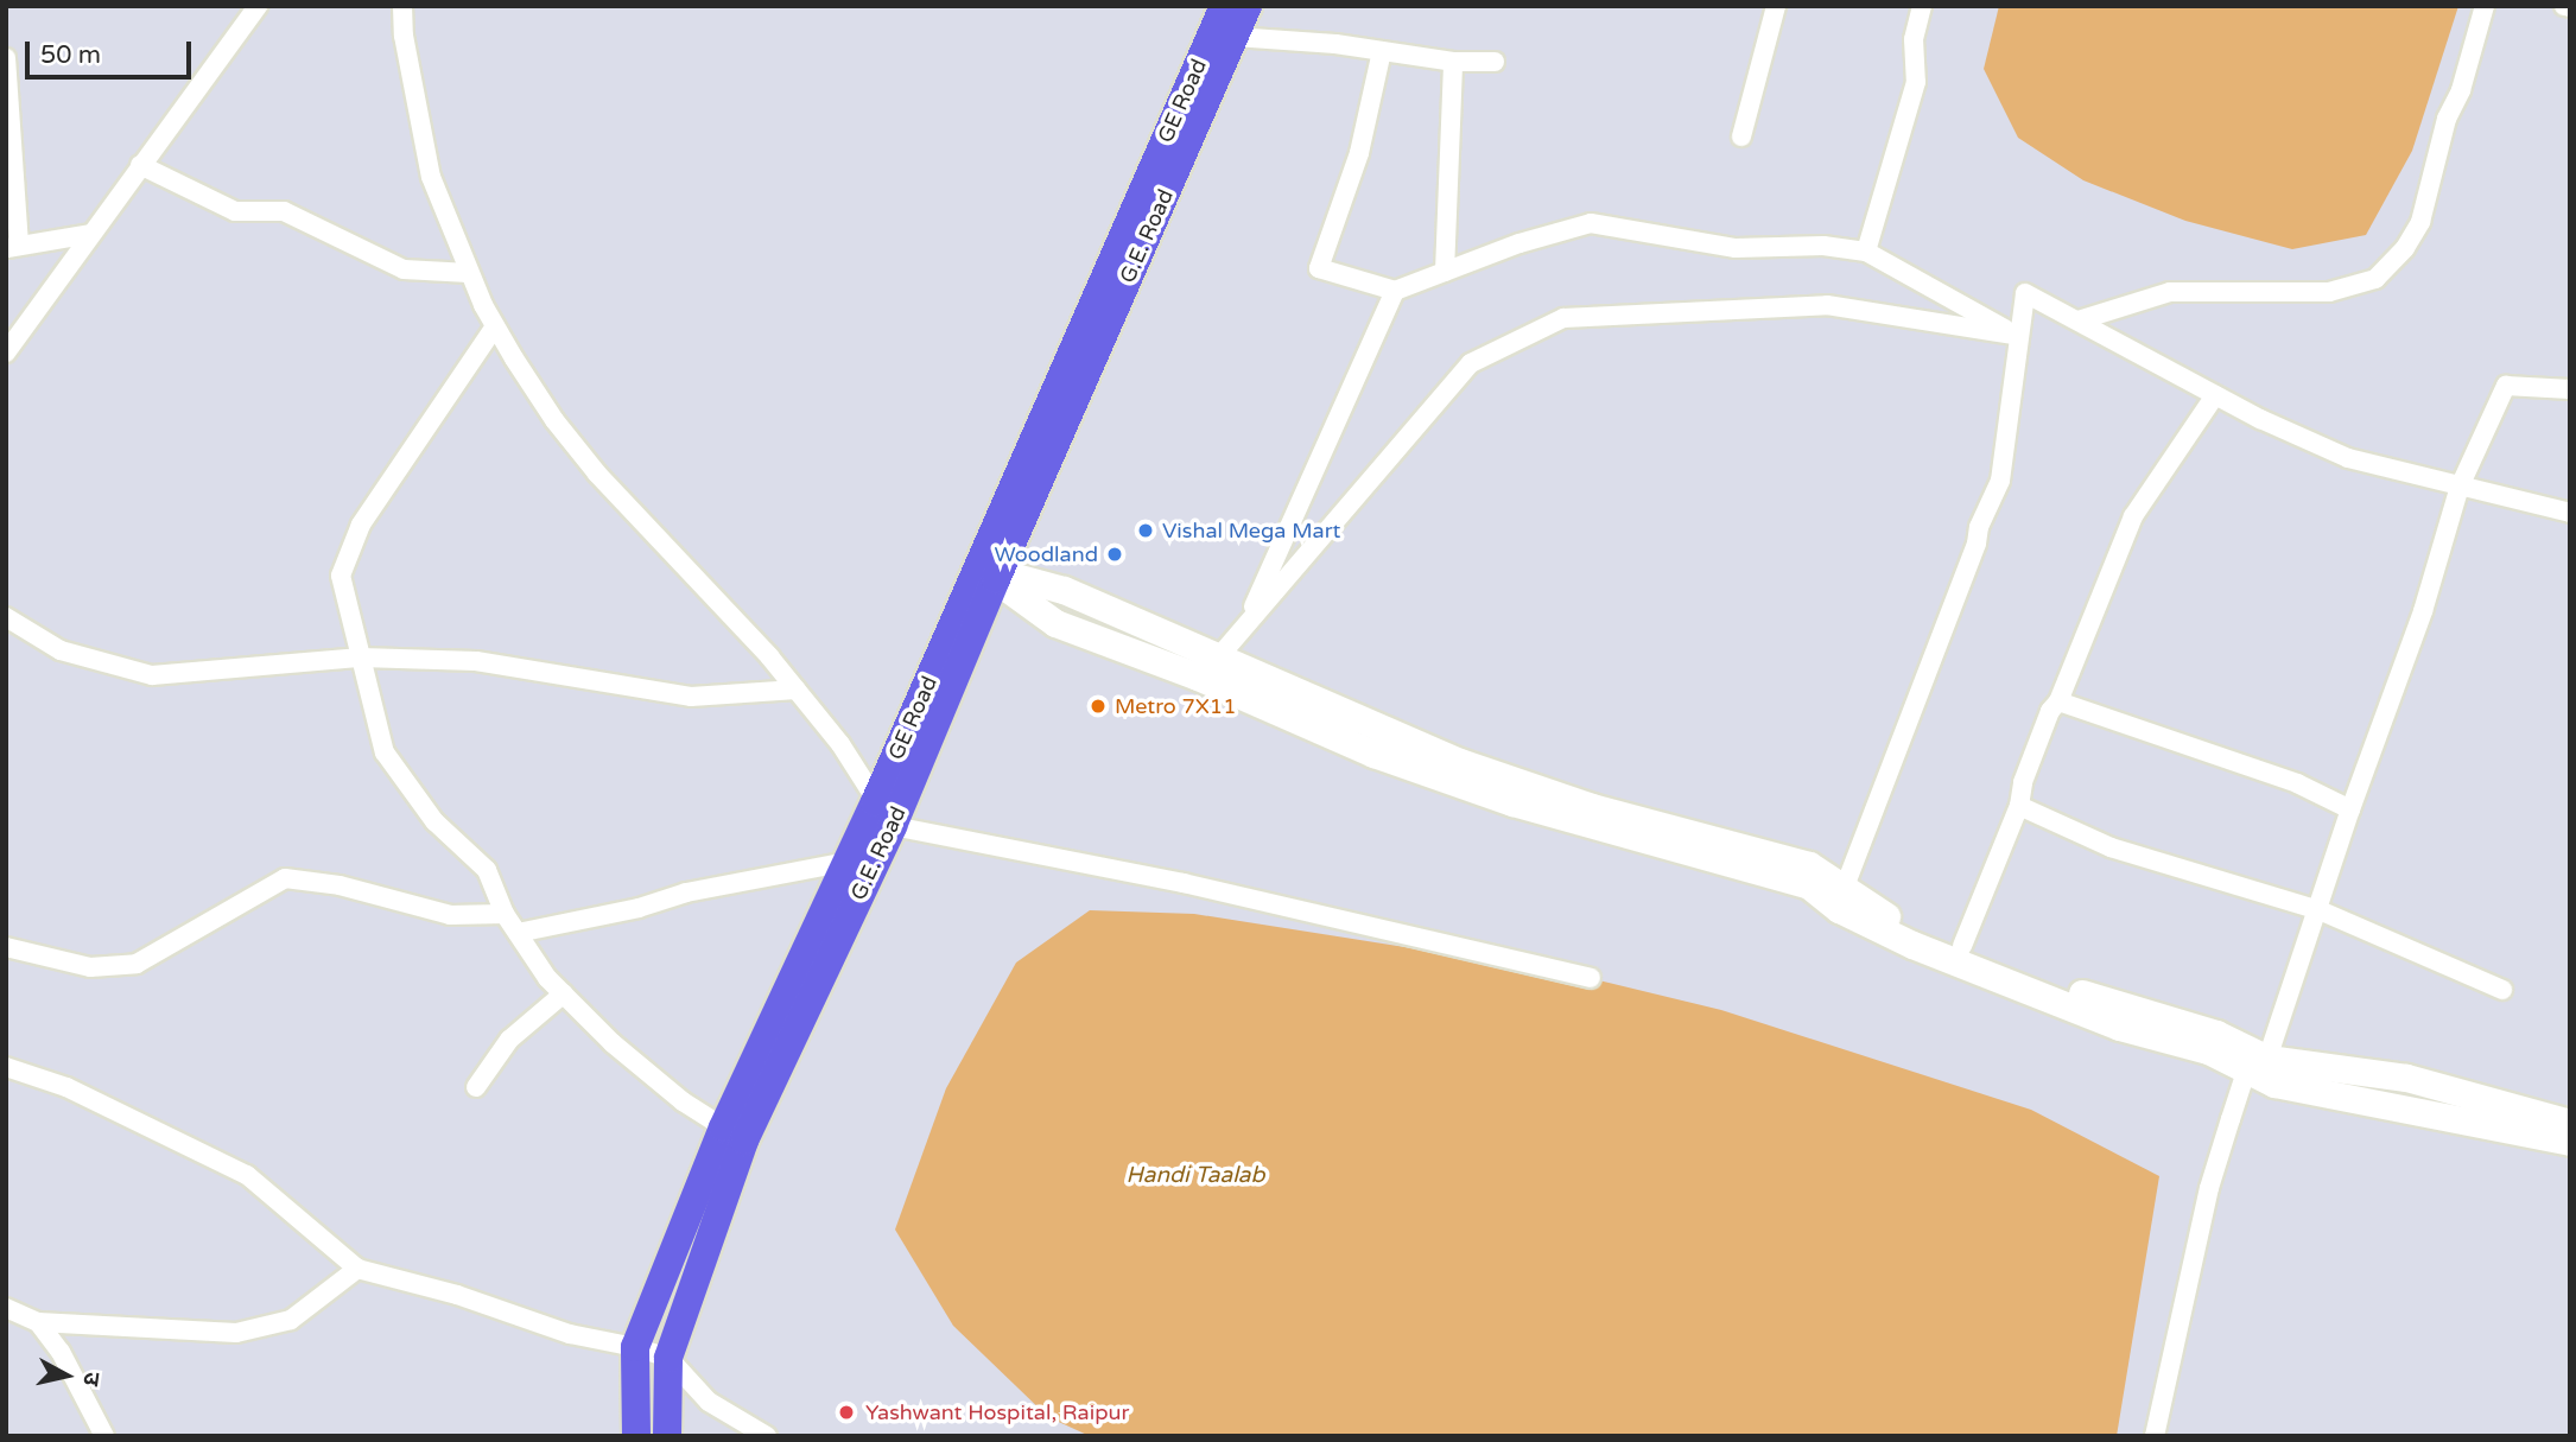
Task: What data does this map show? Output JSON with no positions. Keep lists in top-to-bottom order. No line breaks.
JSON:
{"streets":{"main road":["GE Road","G.E. Road"]},"crossings":[["GE Road","G.E. Road"]],"water":["Handi Taalab"],"places":["Vishal Mega Mart","Woodland","Metro 7X11","Yashwant Hospital, Raipur"],"scale_bar":"50 m","north":"right"}
